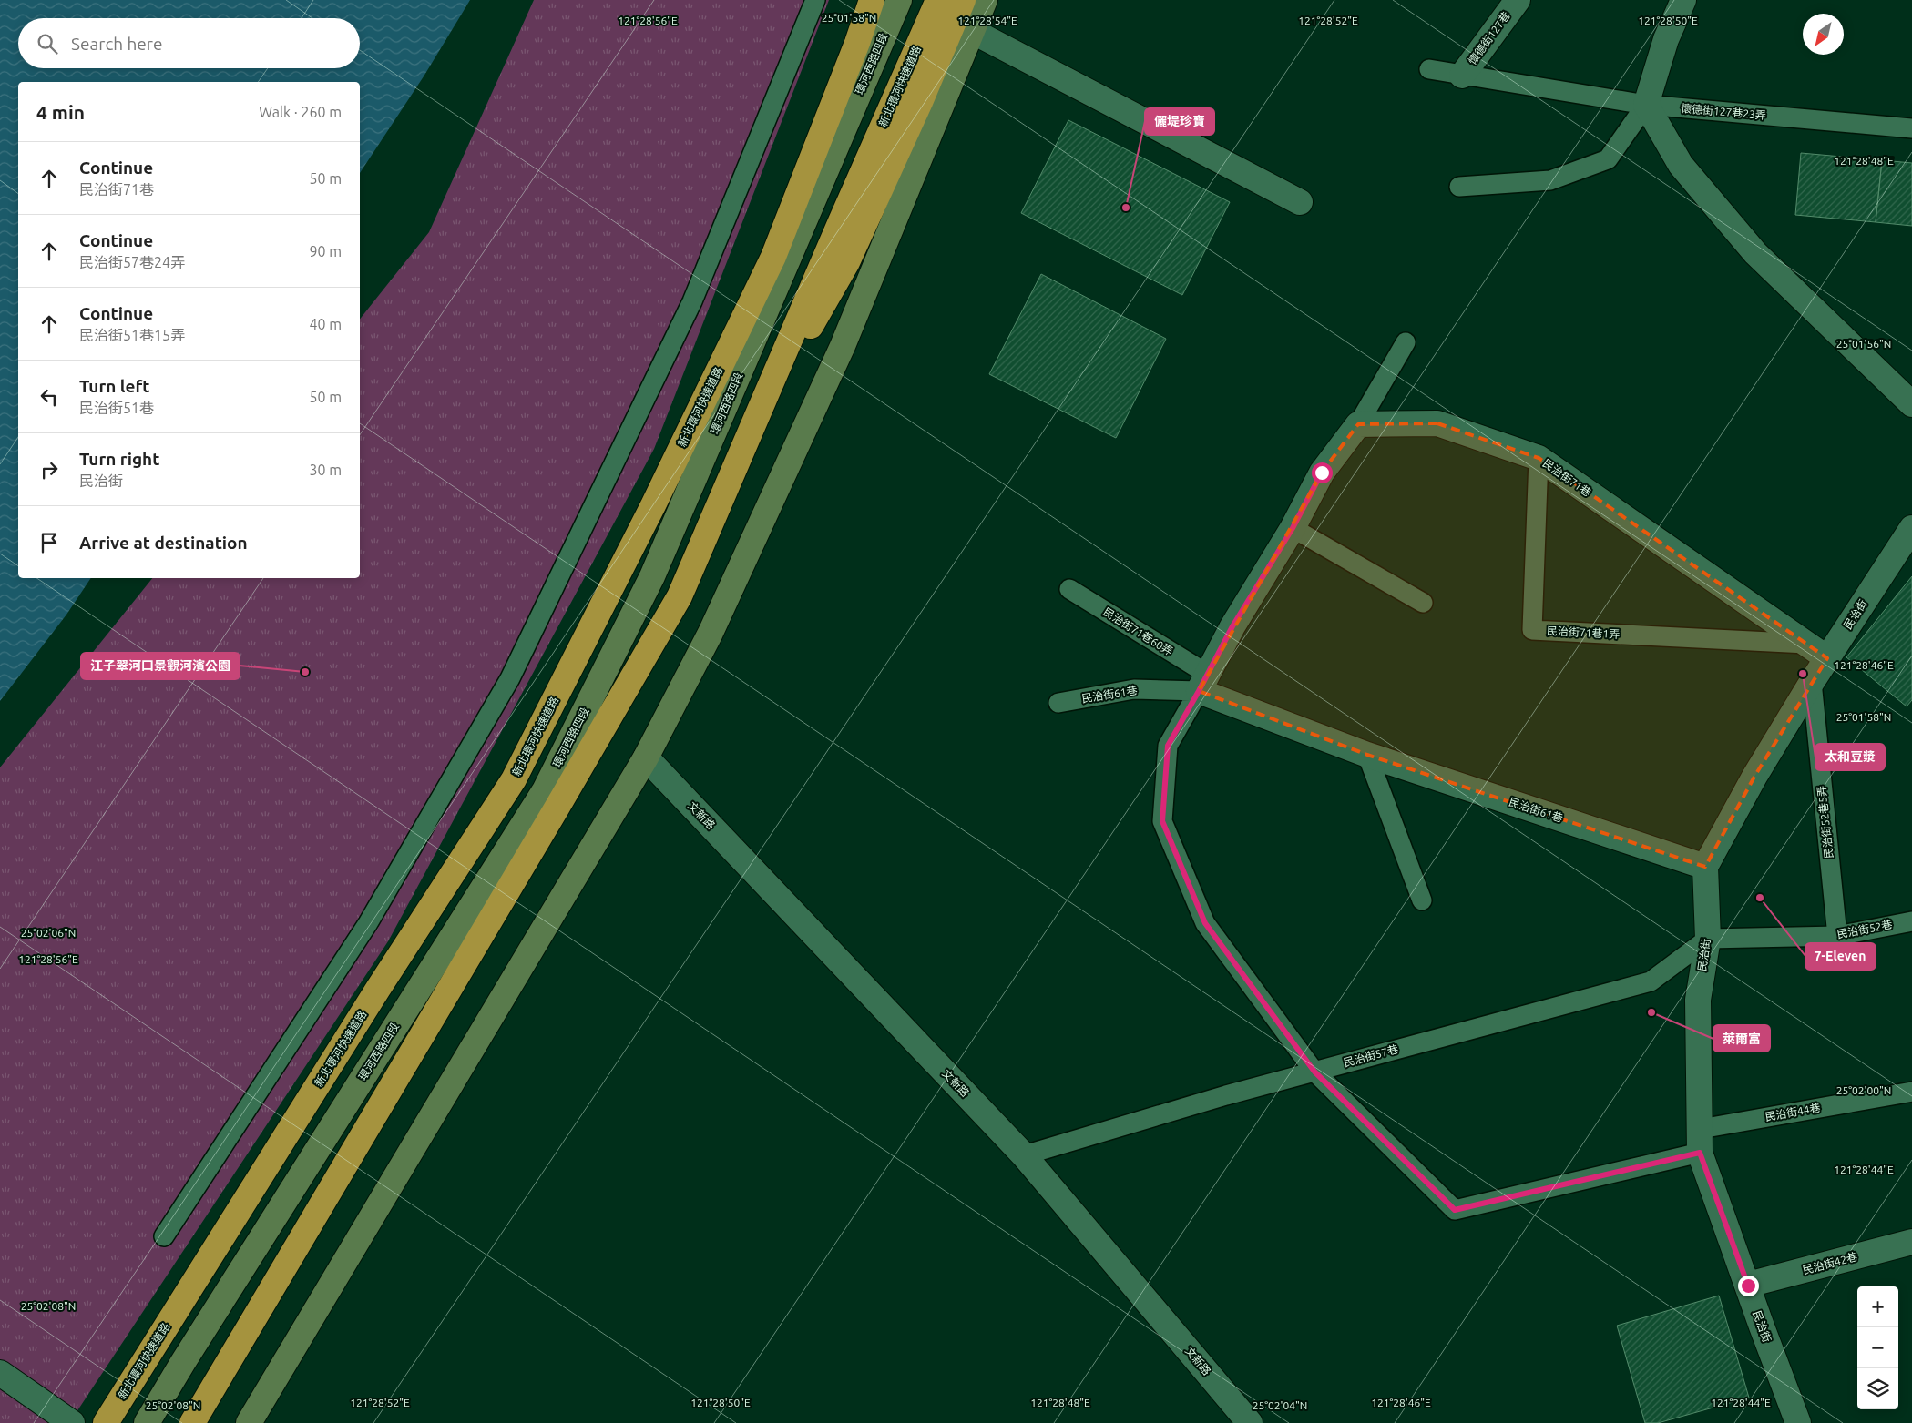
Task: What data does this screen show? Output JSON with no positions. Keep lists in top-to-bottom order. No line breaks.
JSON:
{"streets":{"highway":["新北環河快速道路"],"main road":["環河西路四段"],"street":["懷德街127巷","民治街71巷","民治街","民治街61巷","文新路","民治街42巷"],"lane":["懷德街127巷23弄","民治街71巷60弄","民治街71巷1弄","民治街52巷5弄","民治街52巷","民治街57巷","民治街44巷"]},"crossings":[["懷德街127巷","懷德街127巷23弄"],["民治街71巷","民治街"],["民治街71巷","民治街71巷1弄"],["民治街","民治街61巷"],["民治街","民治街52巷5弄"],["民治街","民治街52巷"],["民治街","民治街57巷"],["民治街","民治街44巷"],["民治街","民治街42巷"],["民治街71巷60弄","民治街61巷"],["文新路","民治街57巷"],["民治街52巷5弄","民治街52巷"],["民治街52巷","民治街57巷"],["民治街57巷","民治街44巷"]],"places":["儷堤珍寶","江子翠河口景觀河濱公園","太和豆漿","7-Eleven","萊爾富"],"north":"bottom left","page":{"search":"Search here","heading":["4 min","Walk · 260 m"],"list":[["Continue","民治街71巷","50 m"],["Continue","民治街57巷24弄","90 m"],["Continue","民治街51巷15弄","40 m"],["Turn left","民治街51巷","50 m"],["Turn right","民治街","30 m"],"Arrive at destination"],"map_buttons":["+","−"]},"coordinates":["25°01'58\"N","121°28'56\"E","121°28'54\"E","121°28'52\"E","121°28'50\"E","121°28'48\"E","25°01'56\"N","121°28'46\"E","25°02'06\"N","25°02'00\"N","121°28'44\"E","25°02'08\"N","25°02'04\"N"]}
